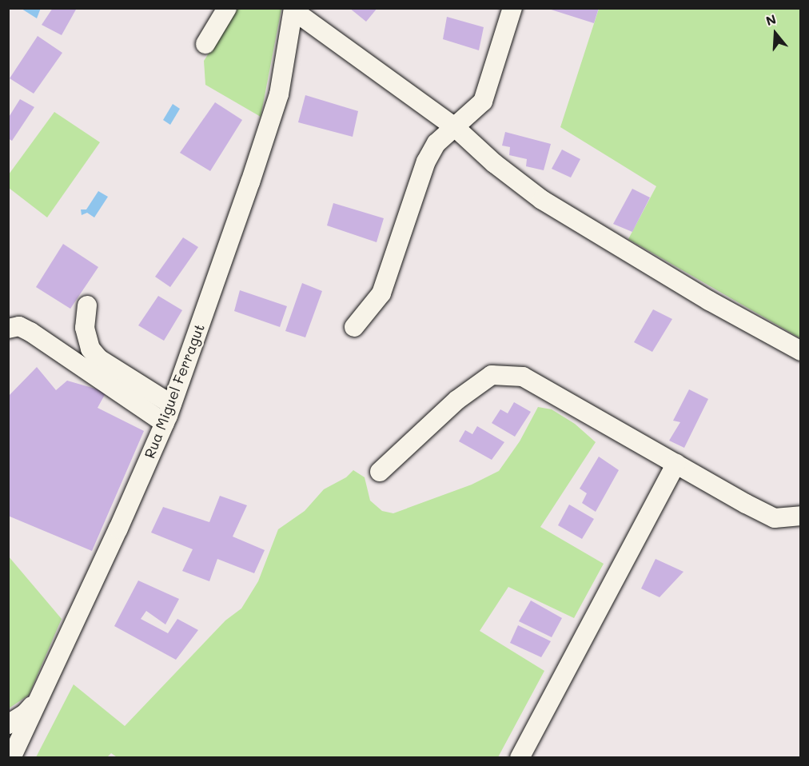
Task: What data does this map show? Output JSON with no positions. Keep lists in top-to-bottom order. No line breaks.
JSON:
{"streets":{"street":["Rua Miguel Ferragut"]},"north":"top"}
